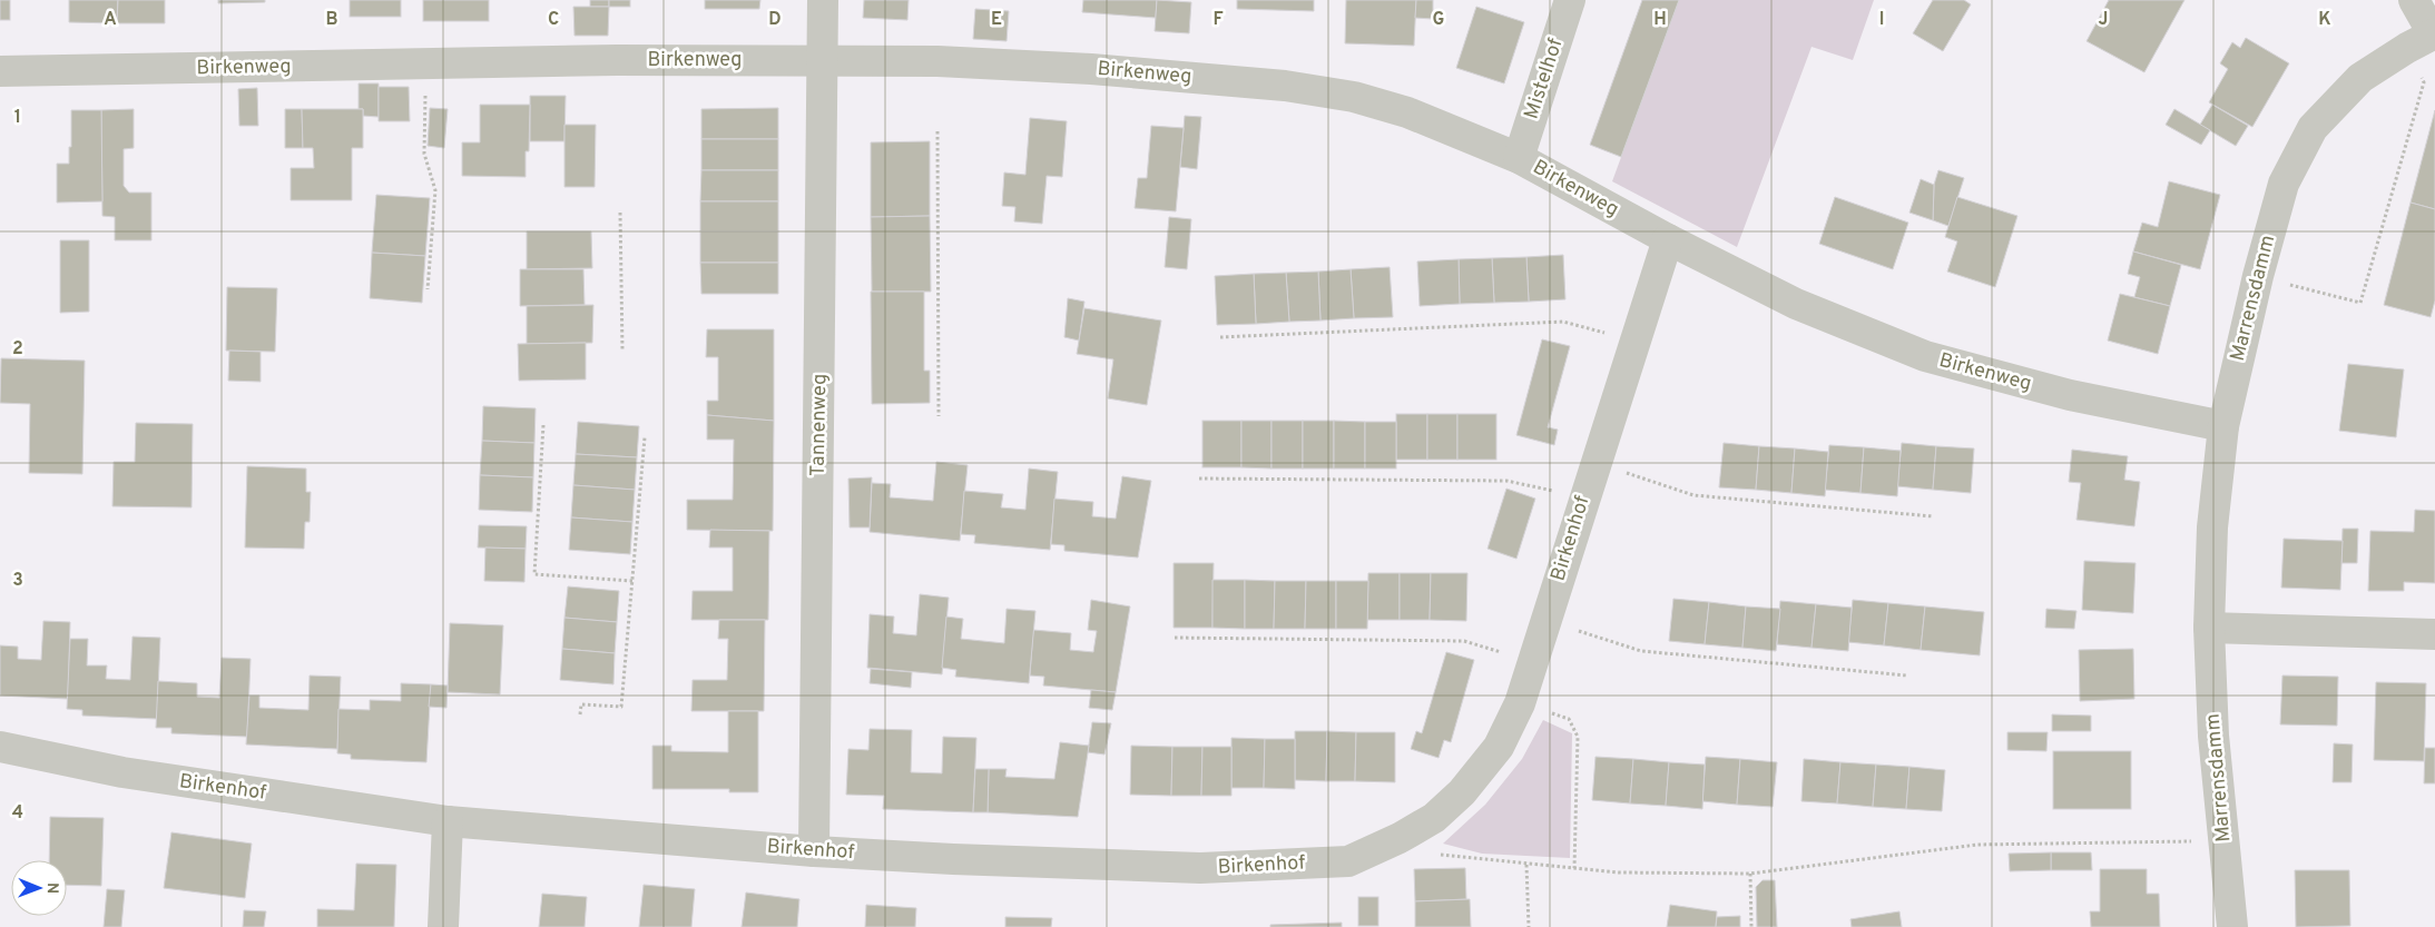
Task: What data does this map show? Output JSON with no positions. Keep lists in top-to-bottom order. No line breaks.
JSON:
{"streets":{"street":["Birkenweg","Mistelhof","Marrensdamm","Tannenweg","Birkenhof"]},"crossings":[["Birkenweg","Mistelhof"],["Birkenweg","Marrensdamm"],["Birkenweg","Tannenweg"],["Birkenweg","Birkenhof"],["Tannenweg","Birkenhof"]],"north":"right","grid":{"columns":["A","B","C","D","E","F","G","H","I","J","K"],"rows":["1","2","3","4"]}}
